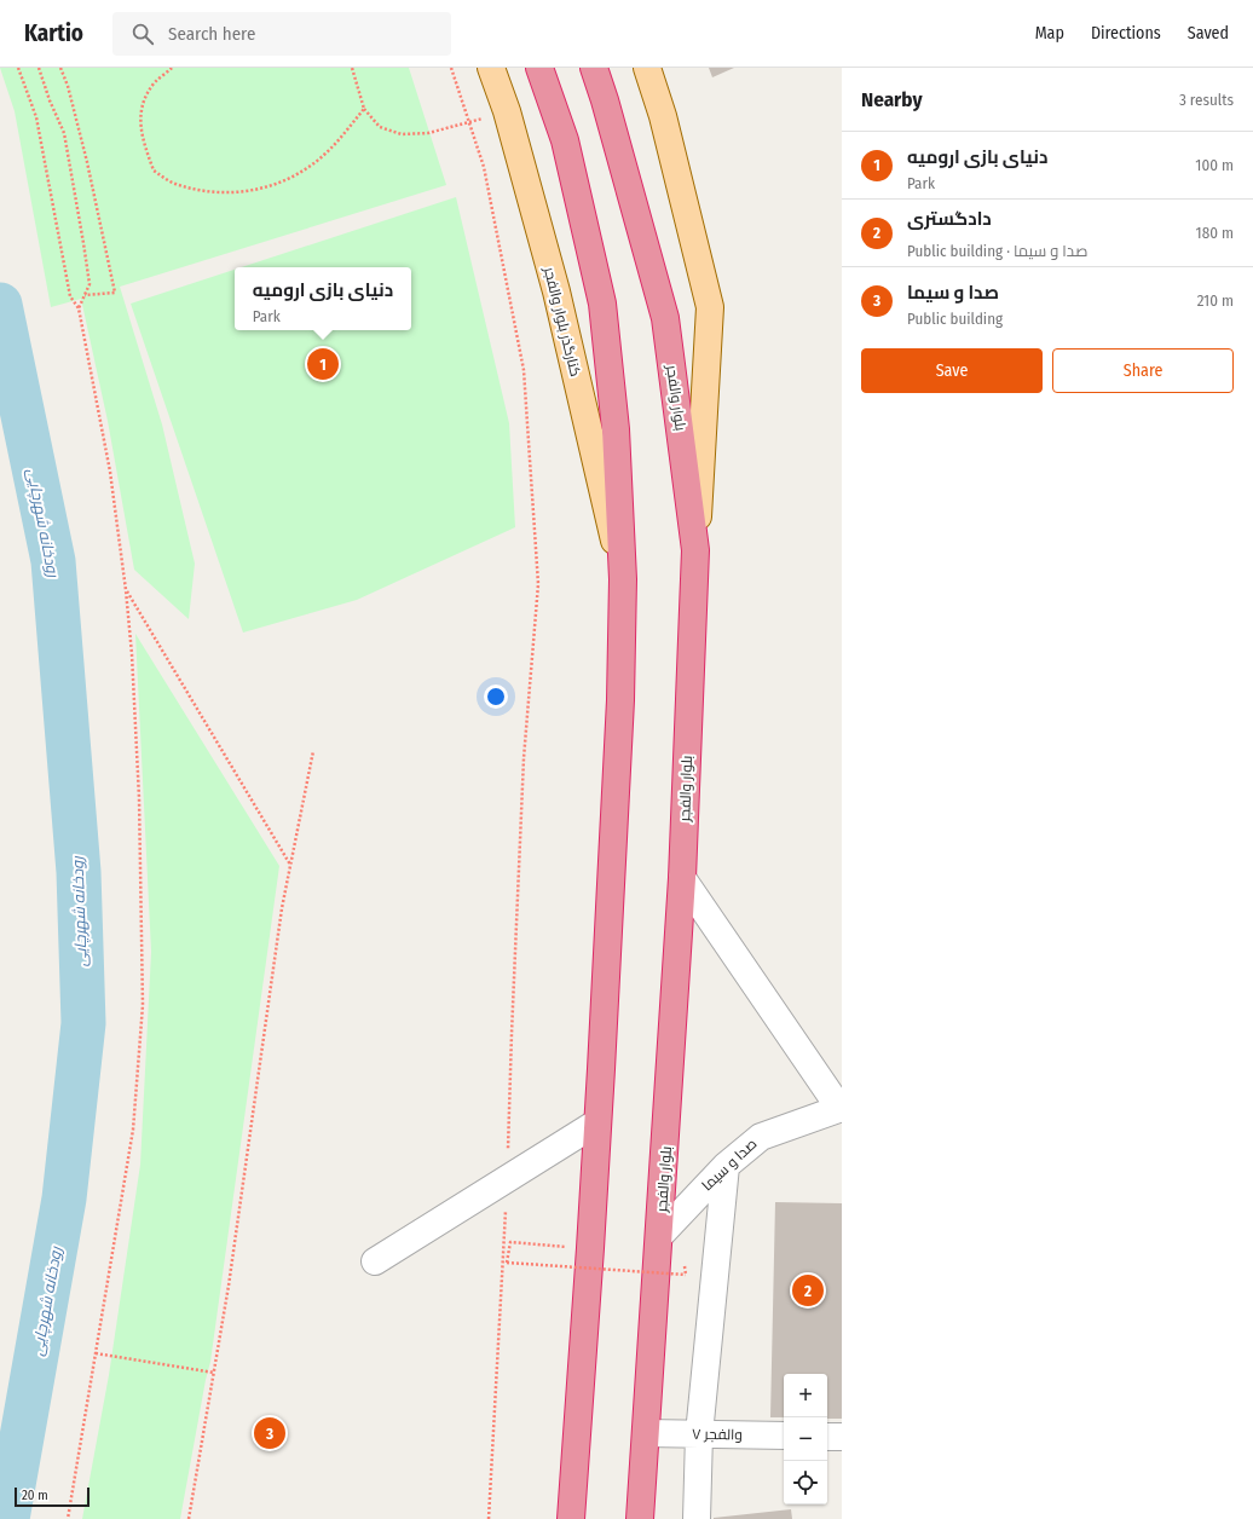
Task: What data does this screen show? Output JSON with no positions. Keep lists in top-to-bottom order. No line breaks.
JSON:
{"streets":{"highway":["بلوار والفجر"],"main road":["کنارگذر بلوار والفجر"],"street":["صدا و سیما","والفجر ۷"]},"crossings":[["بلوار والفجر","صدا و سیما"],["بلوار والفجر","والفجر ۷"]],"water":["رودخانه شهرچایی"],"scale_bar":"20 m","page":{"header":"Kartio","search":"Search here","nav":["Map","Directions","Saved"],"heading":["Nearby","3 results"],"list":[{"mark":"1","name":"دنیای بازی ارومیه","note":"Park","value":"100 m"},{"mark":"2","name":"دادگستری","note":"Public building · صدا و سیما","value":"180 m"},{"mark":"3","name":"صدا و سیما","note":"Public building","value":"210 m"}],"popup":["دنیای بازی ارومیه","Park"],"buttons":["Save","Share"],"pins":["1","2","3"],"map_buttons":["+","−"],"scale":"20 m"}}
